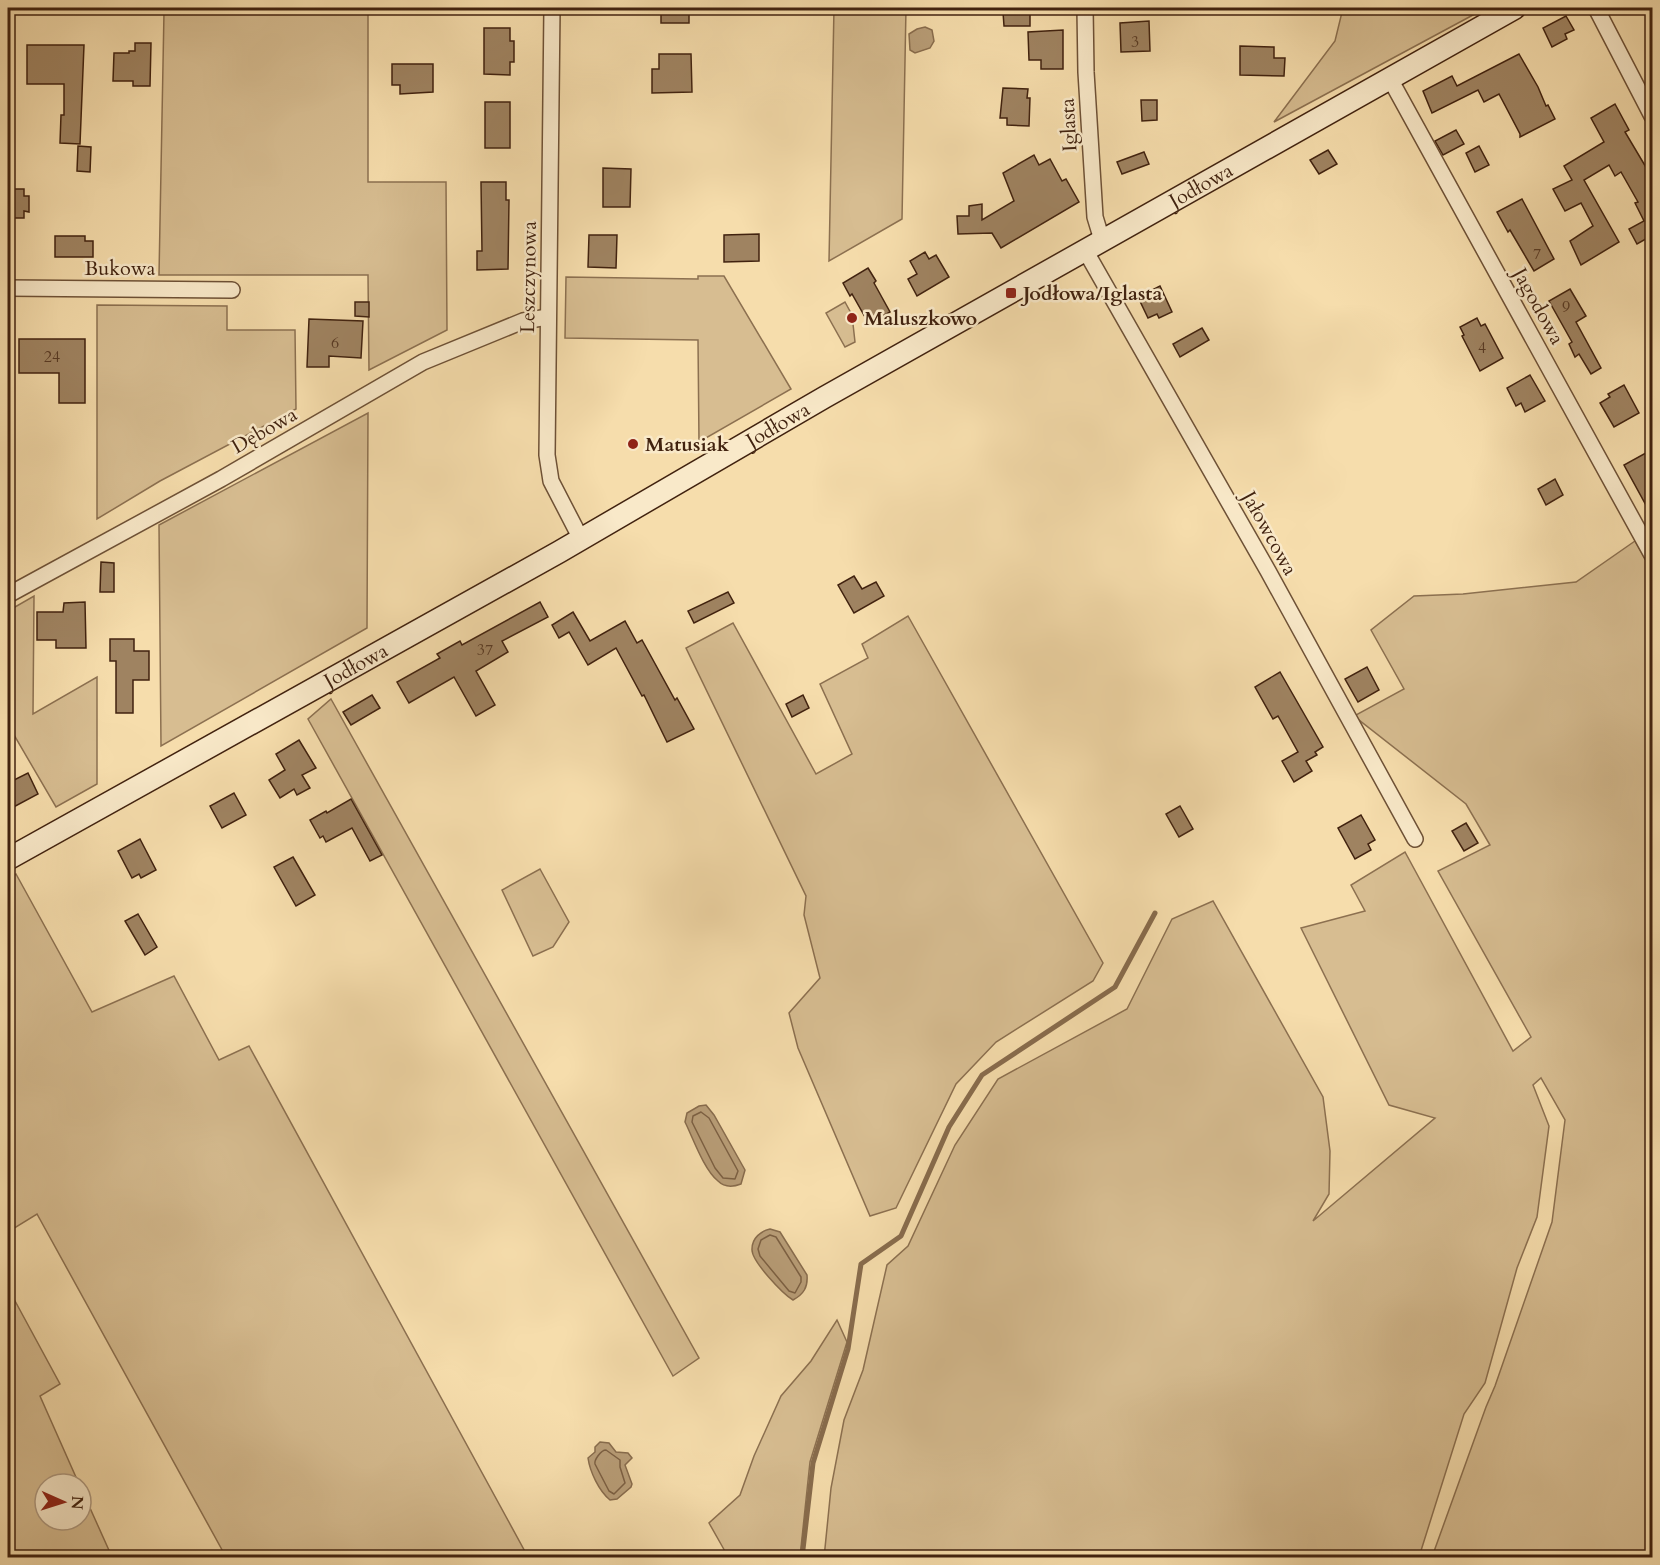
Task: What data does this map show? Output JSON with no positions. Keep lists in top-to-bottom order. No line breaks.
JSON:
{"streets":{"street":["Iglasta","Jodłowa","Bukowa","Leszczynowa","Jagodowa","Dębowa","Jałowcowa"]},"crossings":[["Iglasta","Jodłowa"],["Iglasta","Jałowcowa"],["Jodłowa","Leszczynowa"],["Jodłowa","Jagodowa"],["Jodłowa","Jałowcowa"],["Leszczynowa","Dębowa"]],"places":{"transit":["Jodłowa/Iglasta"],"other":["Maluszkowo","Matusiak"]},"house_numbers":["3","7","9","6","4","24","37"],"north":"right"}
